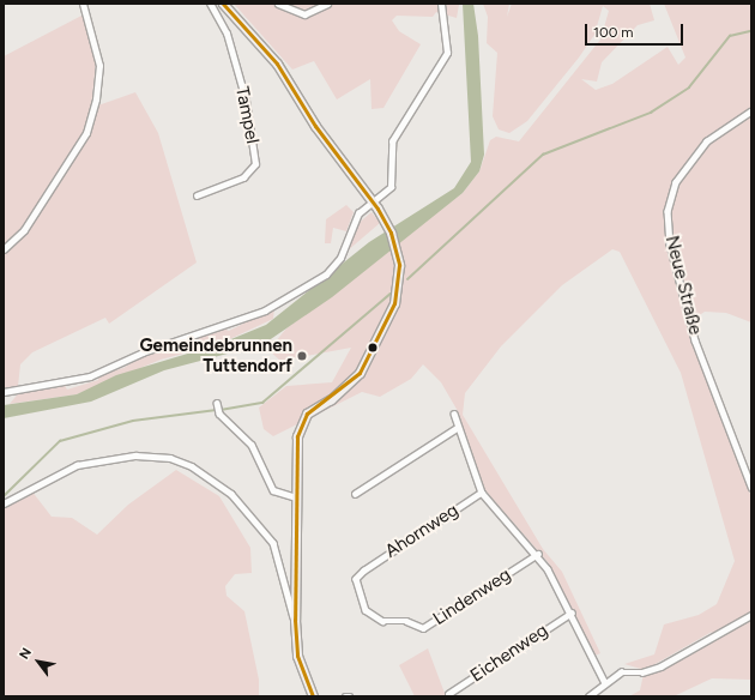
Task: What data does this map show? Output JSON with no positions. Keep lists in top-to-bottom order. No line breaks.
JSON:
{"streets":{"street":["Tampel","Neue Straße","Ahornweg","Lindenweg","Eichenweg"]},"crossings":[["Ahornweg","Lindenweg"]],"places":["Gemeindebrunnen Tuttendorf"],"scale_bar":"100 m","north":"top left"}
